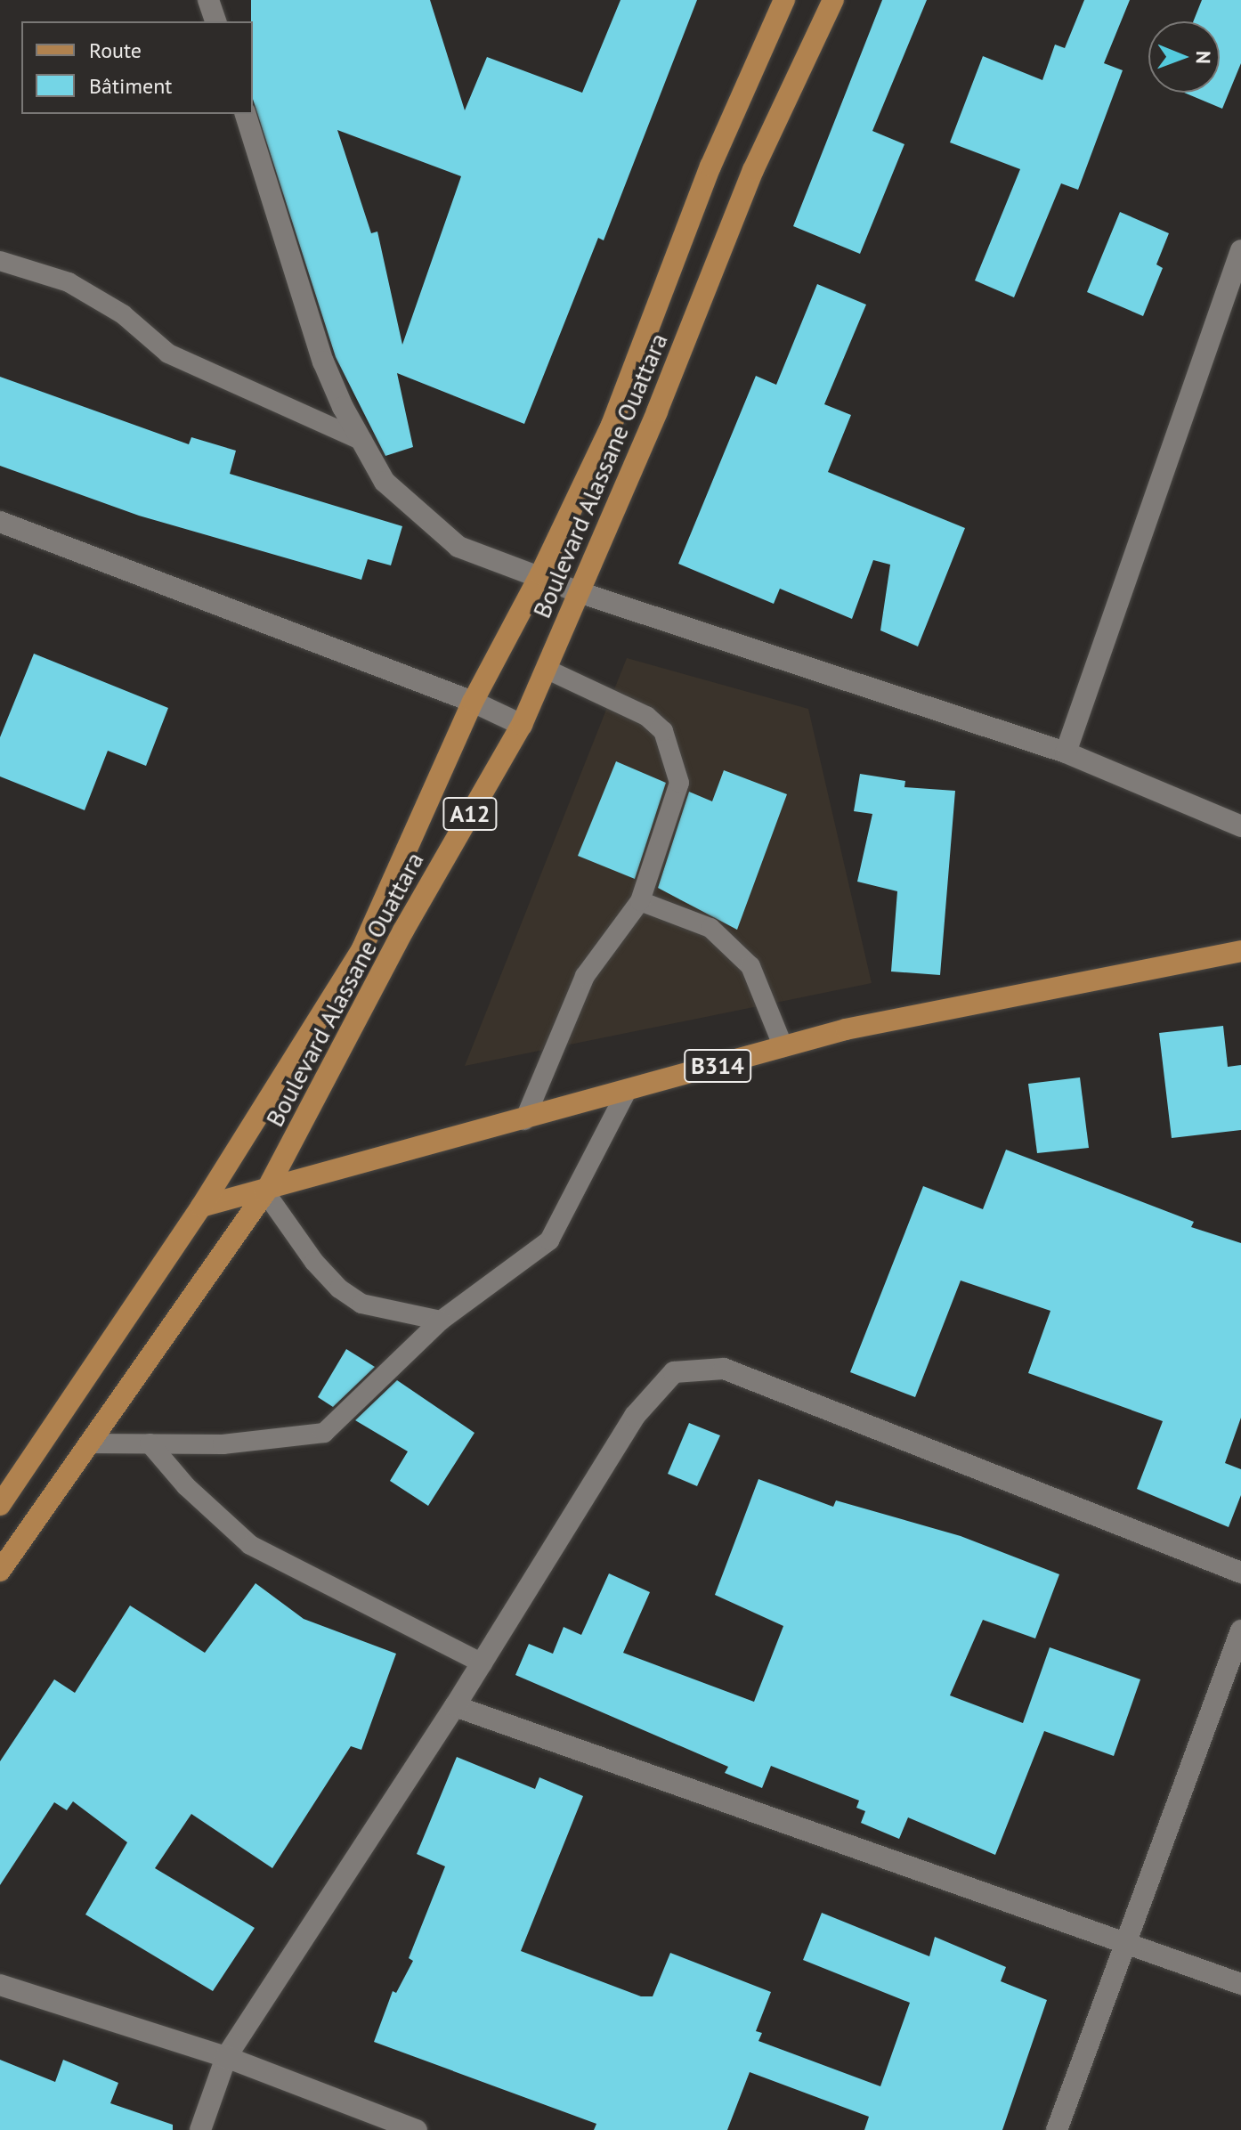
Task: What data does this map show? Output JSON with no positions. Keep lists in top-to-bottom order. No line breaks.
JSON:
{"streets":{"main road":["Boulevard Alassane Ouattara","A12","B314"]},"crossings":[["Boulevard Alassane Ouattara","B314"]],"legend":["Route","Bâtiment"],"north":"right"}
